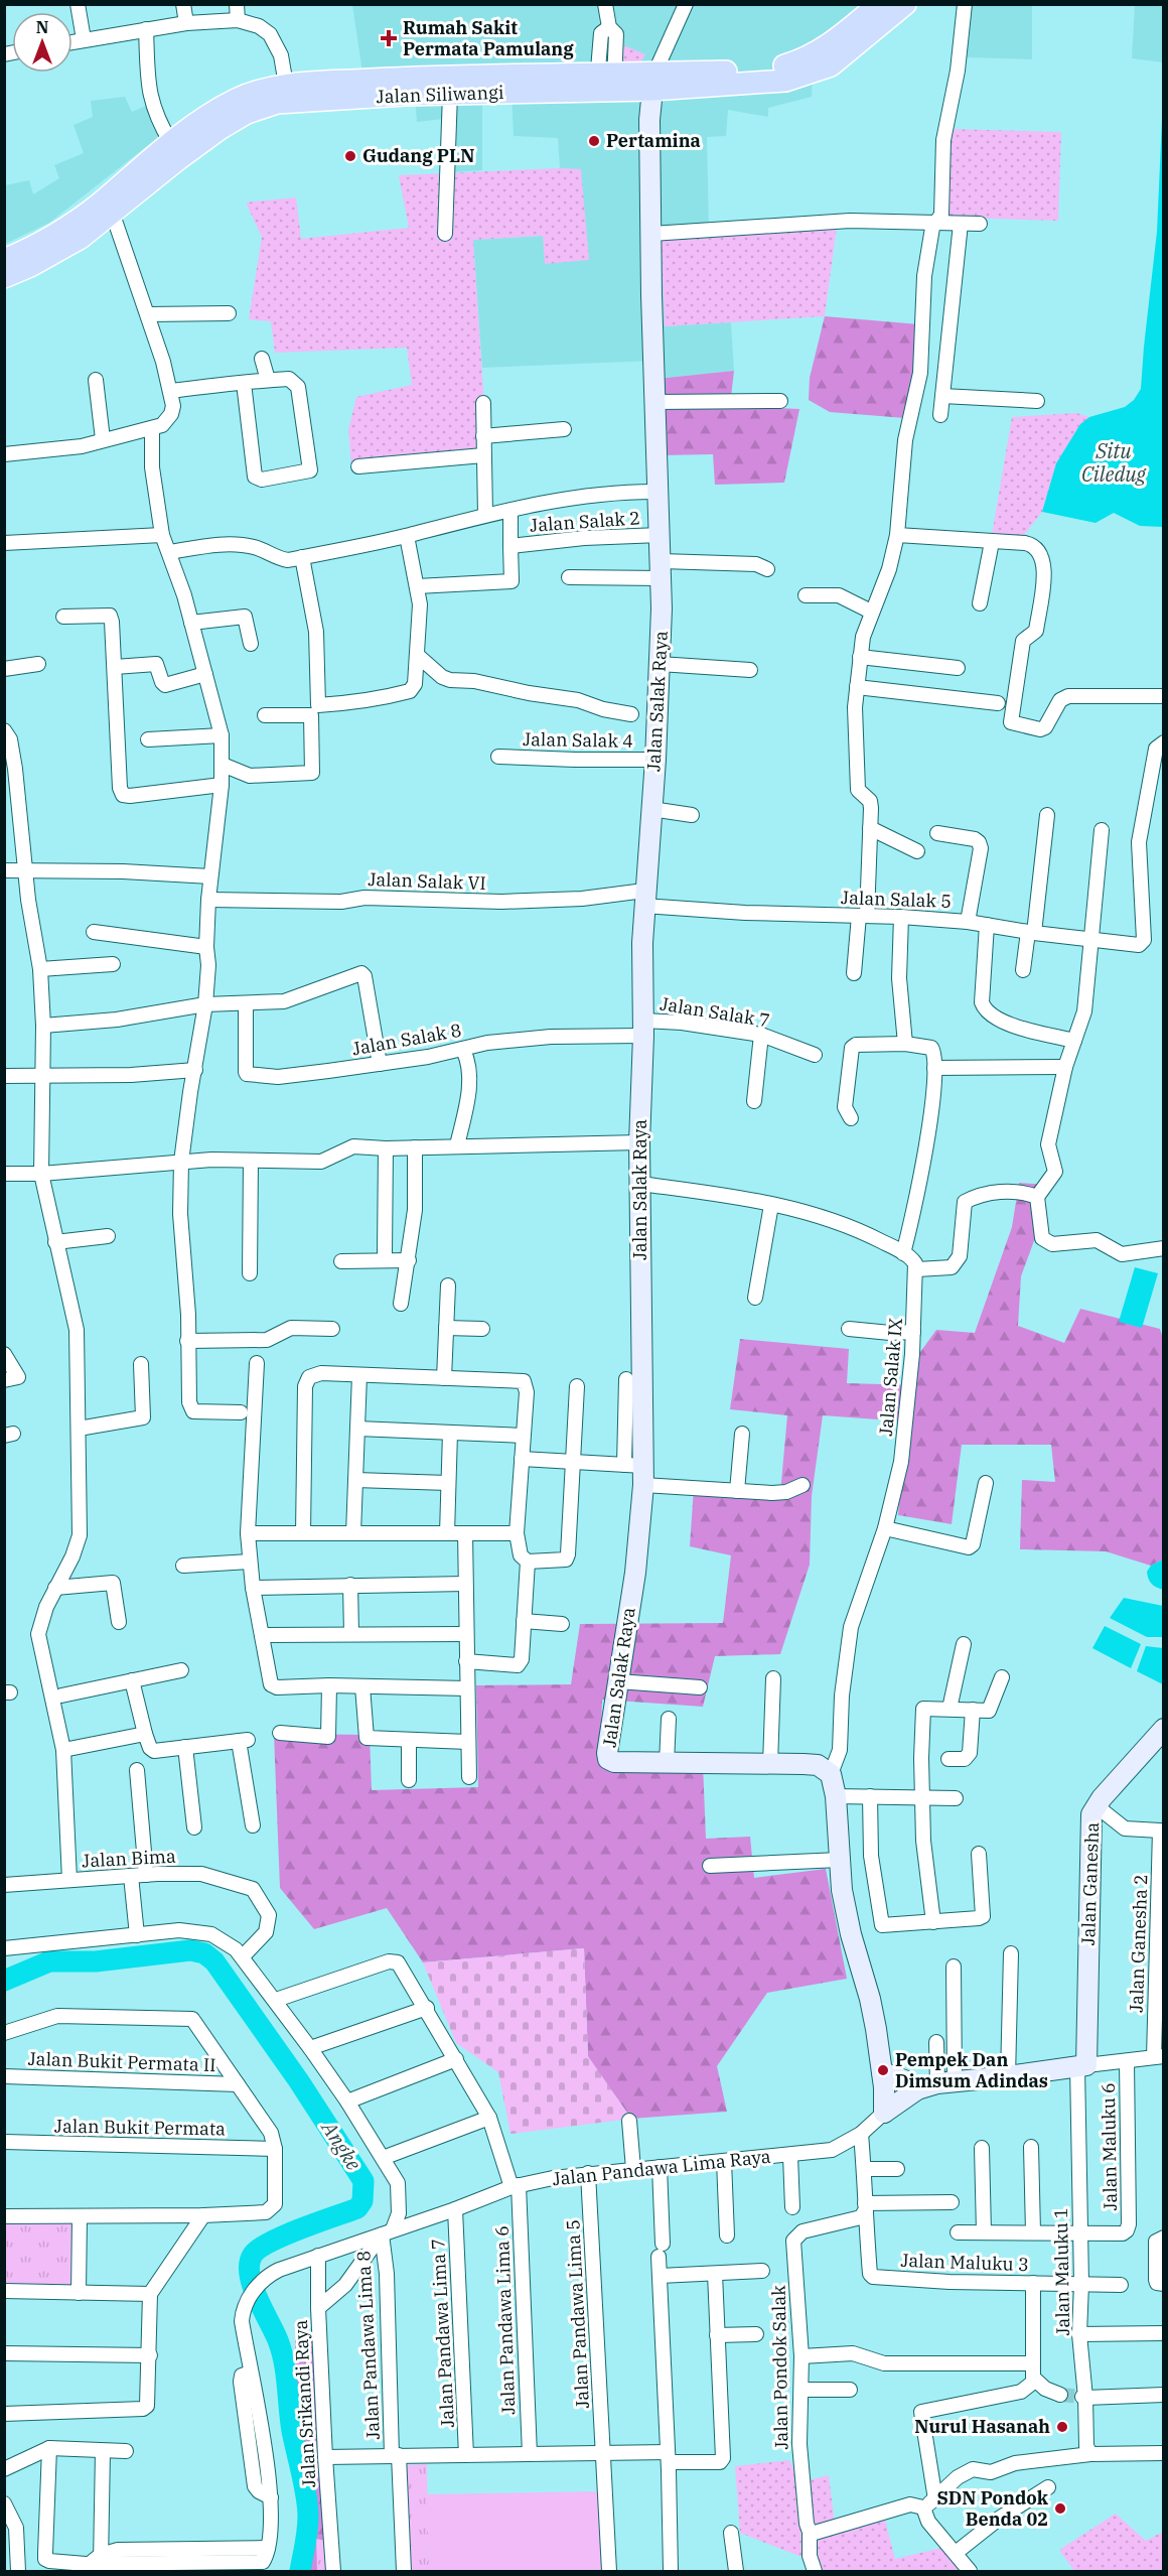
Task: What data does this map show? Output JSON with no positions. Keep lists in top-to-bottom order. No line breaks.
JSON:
{"streets":{"main road":["Jalan Siliwangi"],"street":["Jalan Salak 2","Jalan Salak Raya","Jalan Salak 4","Jalan Salak VI","Jalan Salak 5","Jalan Salak 7","Jalan Salak 8","Jalan Salak IX","Jalan Bima","Jalan Ganesha","Jalan Ganesha 2","Jalan Bukit Permata II","Jalan Bukit Permata","Jalan Maluku 6","Jalan Pandawa Lima Raya","Jalan Maluku 3","Jalan Maluku 1","Jalan Pandawa Lima 5","Jalan Pandawa Lima 6","Jalan Pandawa Lima 7","Jalan Pandawa Lima 8","Jalan Pondok Salak","Jalan Srikandi Raya"]},"crossings":[["Jalan Siliwangi","Jalan Salak Raya"],["Jalan Salak 2","Jalan Salak Raya"],["Jalan Salak Raya","Jalan Salak 4"],["Jalan Salak Raya","Jalan Salak VI"],["Jalan Salak Raya","Jalan Salak 5"],["Jalan Salak Raya","Jalan Salak 7"],["Jalan Salak Raya","Jalan Salak 8"],["Jalan Salak Raya","Jalan Salak IX"],["Jalan Salak VI","Jalan Salak 5"],["Jalan Salak 7","Jalan Salak 8"],["Jalan Ganesha","Jalan Pandawa Lima Raya"],["Jalan Ganesha","Jalan Maluku 1"],["Jalan Maluku 6","Jalan Maluku 1"],["Jalan Pandawa Lima Raya","Jalan Maluku 1"],["Jalan Pandawa Lima Raya","Jalan Pandawa Lima 5"],["Jalan Pandawa Lima Raya","Jalan Pandawa Lima 6"],["Jalan Pandawa Lima Raya","Jalan Pandawa Lima 7"],["Jalan Pandawa Lima Raya","Jalan Pandawa Lima 8"],["Jalan Pandawa Lima Raya","Jalan Srikandi Raya"],["Jalan Maluku 3","Jalan Maluku 1"],["Jalan Maluku 3","Jalan Pondok Salak"],["Jalan Pandawa Lima 8","Jalan Srikandi Raya"]],"water":["Situ Ciledug","Angke"],"places":{"health":["Rumah Sakit Permata Pamulang"],"other":["Pertamina","Gudang PLN","Pempek Dan Dimsum Adindas","Nurul Hasanah","SDN Pondok Benda 02"]},"north":"top"}
